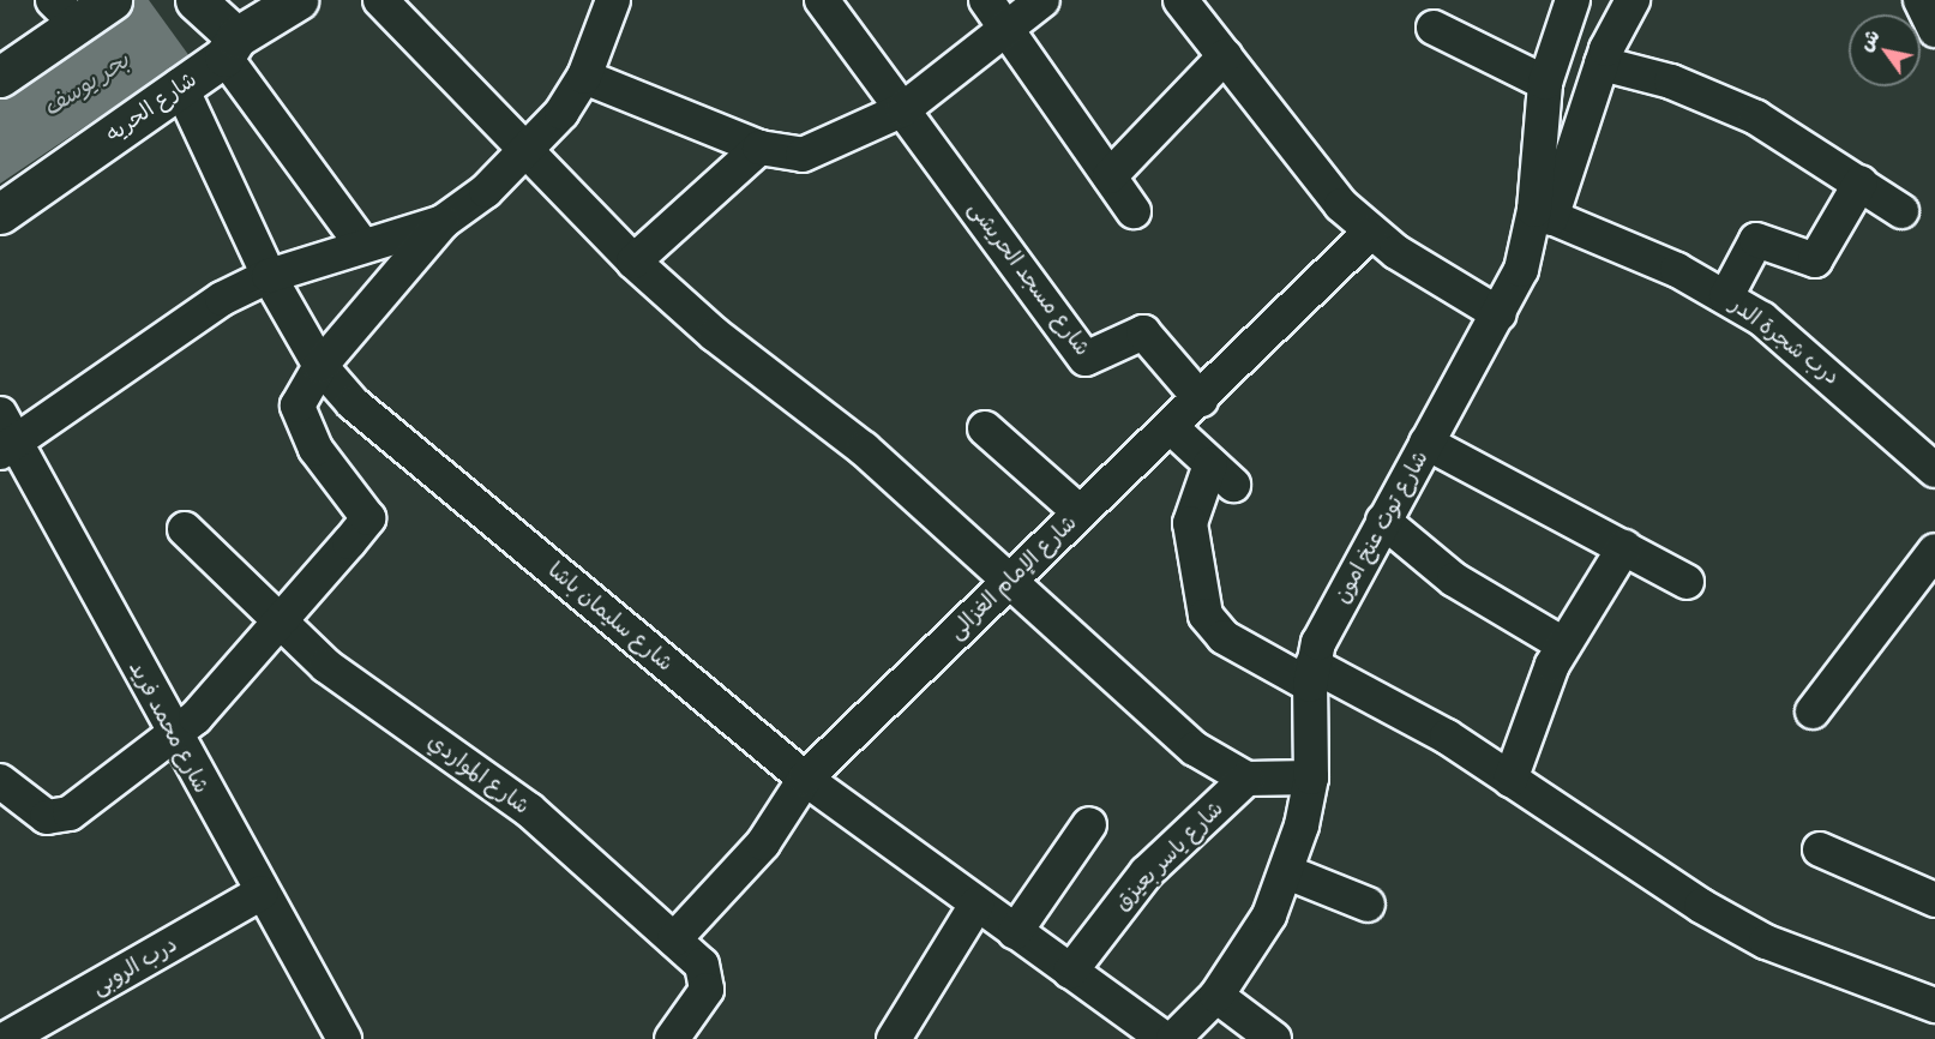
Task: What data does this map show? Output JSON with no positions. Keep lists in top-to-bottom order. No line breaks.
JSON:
{"streets":{"street":["شارع الحريه","شارع مسجد الحريشى","درب شجرة الدر","شارع توت عنخ امون","شارع الإمام الغزالى","شارع سليمان باشا","شارع محمد فريد","شارع المواردي","شارع ياسر بعيزق","درب الروبى"]},"crossings":[["شارع الحريه","شارع سليمان باشا"],["شارع مسجد الحريشى","شارع الإمام الغزالى"],["درب شجرة الدر","شارع توت عنخ امون"],["شارع الإمام الغزالى","شارع سليمان باشا"],["شارع الإمام الغزالى","شارع المواردي"],["شارع سليمان باشا","شارع ياسر بعيزق"],["شارع محمد فريد","درب الروبى"]],"water":["بحر يوسف"],"north":"top left"}
